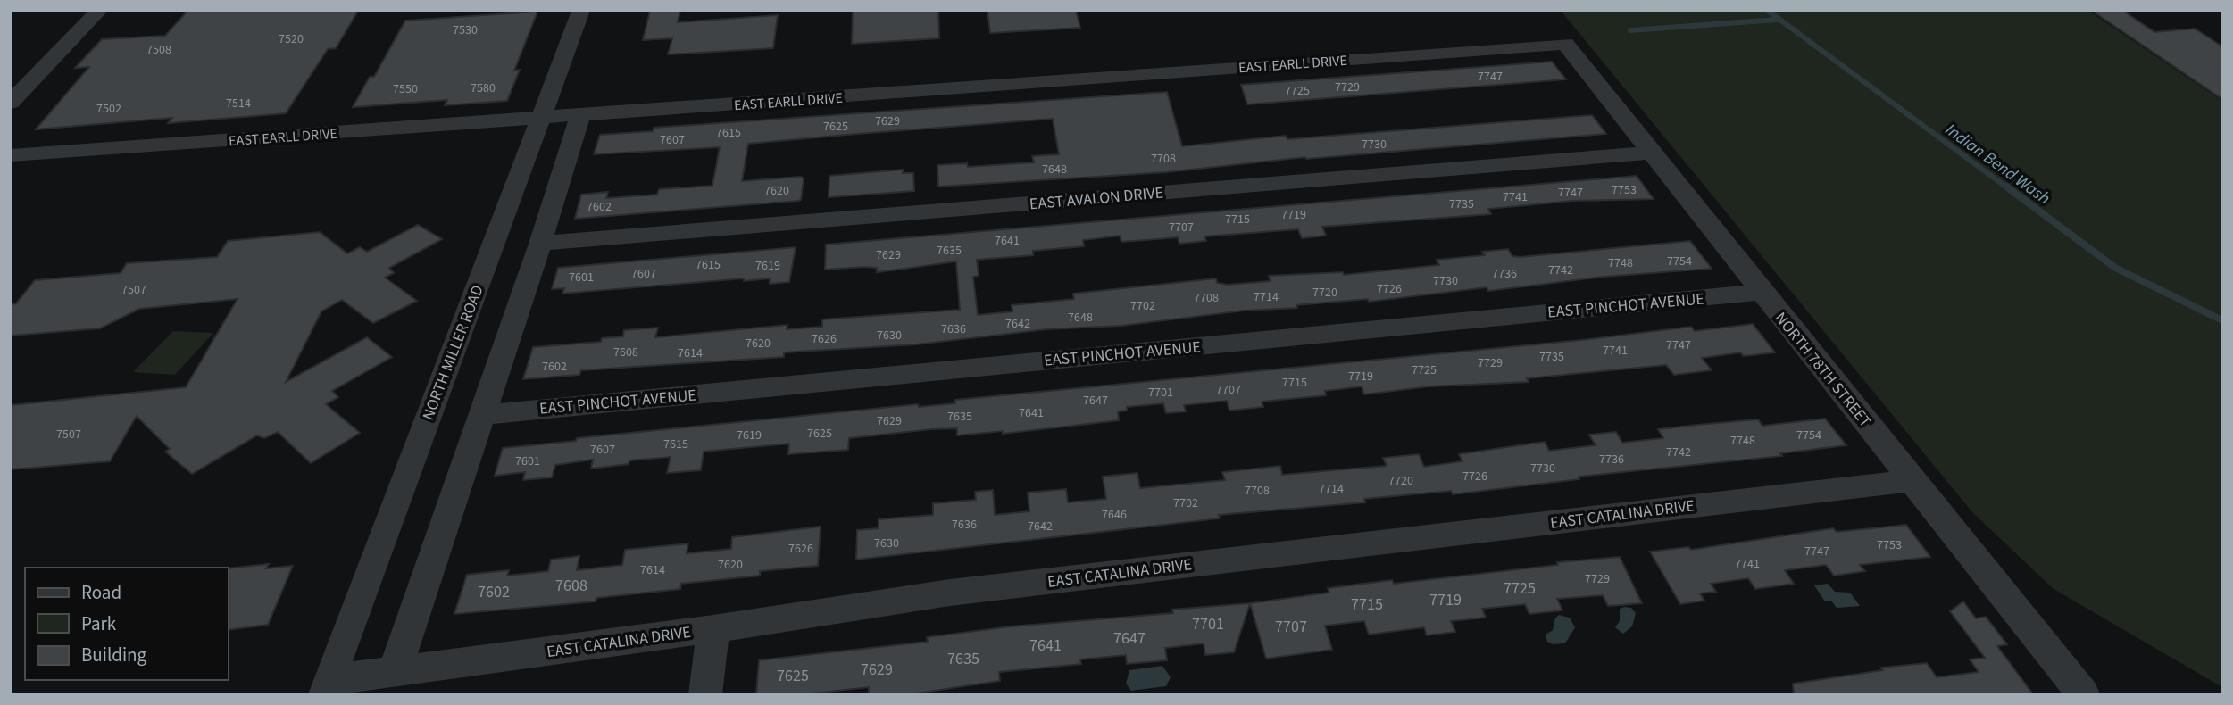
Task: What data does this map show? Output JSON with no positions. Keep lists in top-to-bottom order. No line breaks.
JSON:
{"streets":{"street":["EAST EARLL DRIVE","EAST AVALON DRIVE","EAST PINCHOT AVENUE","NORTH MILLER ROAD","NORTH 78TH STREET","EAST CATALINA DRIVE"]},"crossings":[["EAST EARLL DRIVE","NORTH MILLER ROAD"],["EAST EARLL DRIVE","NORTH 78TH STREET"],["EAST AVALON DRIVE","NORTH 78TH STREET"],["EAST PINCHOT AVENUE","NORTH 78TH STREET"],["NORTH MILLER ROAD","EAST CATALINA DRIVE"],["NORTH 78TH STREET","EAST CATALINA DRIVE"]],"water":["Indian Bend Wash"],"house_numbers":["7530","7520","7508","7747","7729","7580","7550","7725","7514","7502","7629","7625","7615","7607","7730","7708","7648","7753","7620","7747","7741","7735","7602","7719","7715","7707","7641","7635","7629","7754","7748","7615","7619","7742","7607","7736","7601","7730","7726","7507","7720","7714","7708","7702","7648","7642","7636","7630","7626","7620","7747","7741","7608","7614","7735","7729","7602","7725","7719","7715","7707","7701","7647","7641","7635","7629","7625","7507","7619","7754","7748","7615","7607","7742","7736","7601","7730","7726","7720","7714","7708","7702","7646","7636","7642","7630","7753","7626","7747","7741","7620","7614","7729","7608","7725","7602","7719","7715","7701","7707","7647","7641","7635","7629","7625"],"legend":["Road","Park","Building"]}
